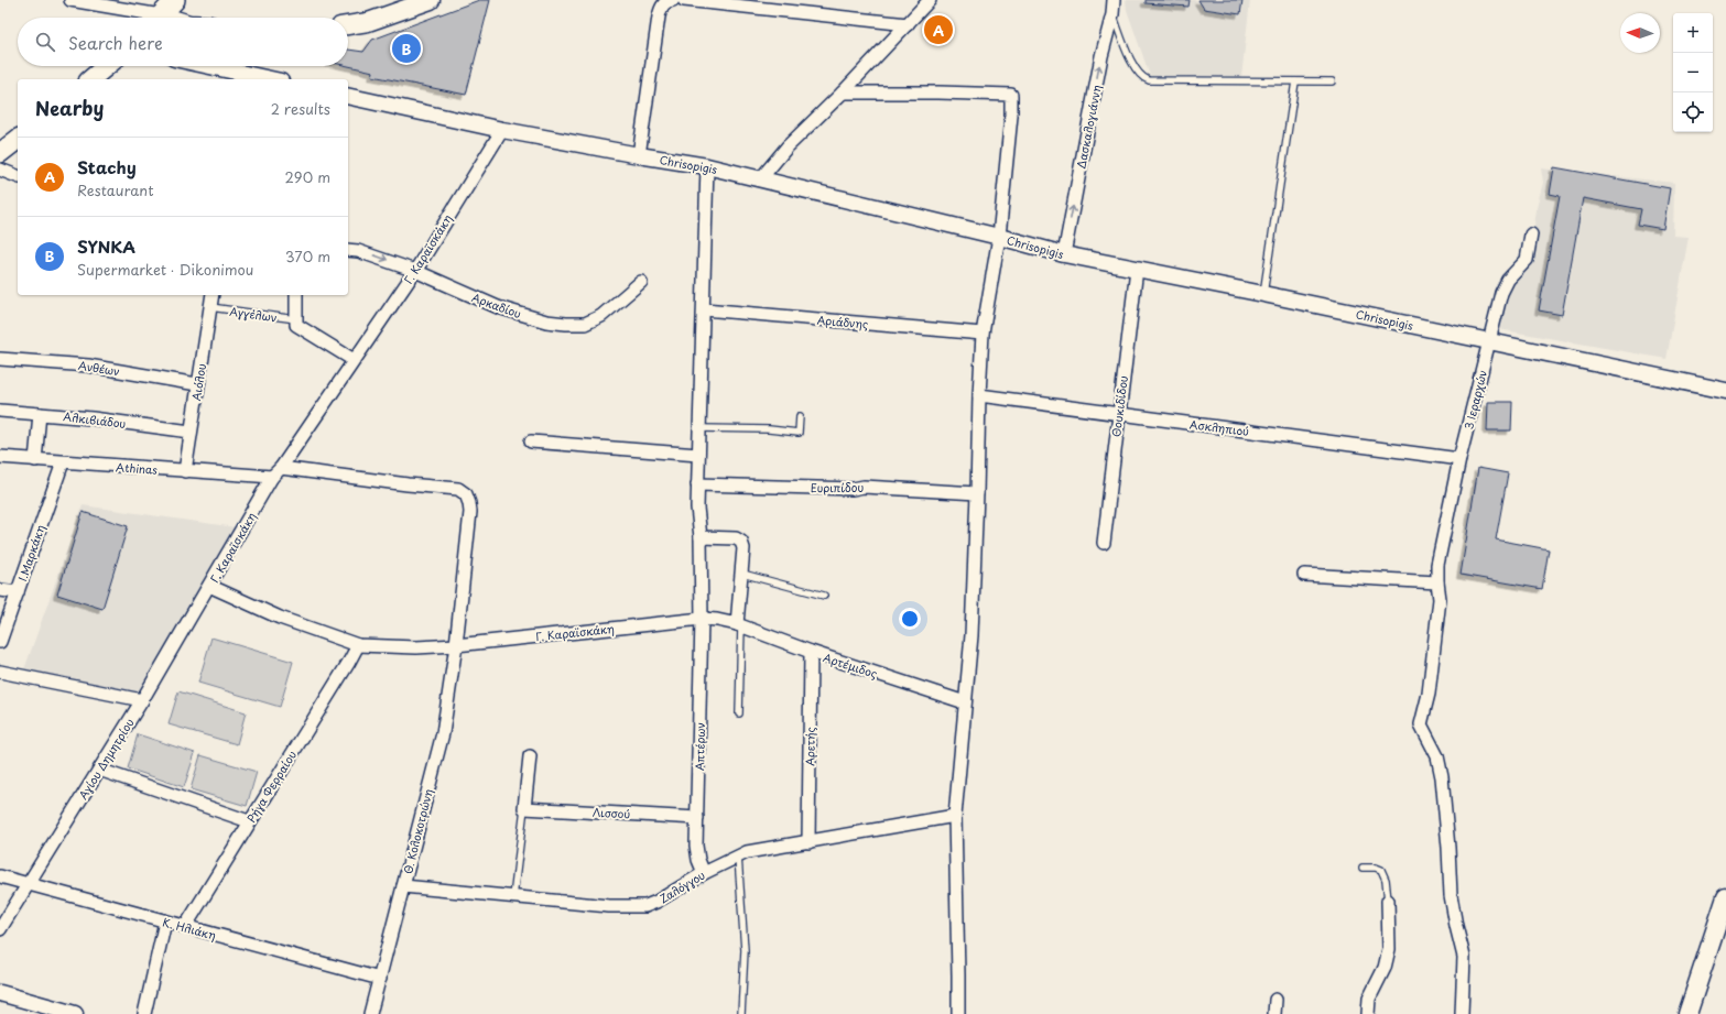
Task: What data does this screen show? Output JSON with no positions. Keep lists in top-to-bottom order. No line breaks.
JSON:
{"streets":{"street":["Δασκαλογιάννη","Chrisopigis","Γ. Καραϊσκάκη","Αρκαδίου","Αγγέλων","Αριάδνης","Ανθέων","Αιόλου","3 Ιεραρχών","Θουκιδίδου","Αλκιβιάδου","Ασκληπιού","Athinas","Ευριπίδου","Ι.Μαρκάκη","Αρτέμιδος","Απτέρων","Αρετής","Αγίου Δημητρίου","Ρήγα Φερραίου","Λισσού","Θ. Κολοκοτρώνη","Ζαλόγγου","Κ. Ηλιάκη"]},"crossings":[["Δασκαλογιάννη","Chrisopigis"],["Chrisopigis","Γ. Καραϊσκάκη"],["Chrisopigis","3 Ιεραρχών"],["Chrisopigis","Θουκιδίδου"],["Γ. Καραϊσκάκη","Αρκαδίου"],["Γ. Καραϊσκάκη","Αγγέλων"],["Γ. Καραϊσκάκη","Athinas"],["Γ. Καραϊσκάκη","Αρτέμιδος"],["Γ. Καραϊσκάκη","Απτέρων"],["Γ. Καραϊσκάκη","Αγίου Δημητρίου"],["Γ. Καραϊσκάκη","Ρήγα Φερραίου"],["Γ. Καραϊσκάκη","Θ. Κολοκοτρώνη"],["Αγγέλων","Αιόλου"],["Ανθέων","Αιόλου"],["Αιόλου","Αλκιβιάδου"],["Αιόλου","Athinas"],["3 Ιεραρχών","Ασκληπιού"],["Θουκιδίδου","Ασκληπιού"],["Athinas","Ι.Μαρκάκη"],["Αρτέμιδος","Αρετής"],["Απτέρων","Λισσού"],["Απτέρων","Ζαλόγγου"],["Αρετής","Ζαλόγγου"],["Αγίου Δημητρίου","Κ. Ηλιάκη"],["Ρήγα Φερραίου","Κ. Ηλιάκη"],["Θ. Κολοκοτρώνη","Ζαλόγγου"],["Θ. Κολοκοτρώνη","Κ. Ηλιάκη"]],"one_way":["Δασκαλογιάννη"],"north":"left","page":{"map_buttons":["+","−"],"pins":["A","B"],"search":"Search here","heading":["Nearby","2 results"],"list":[{"mark":"A","name":"Stachy","note":"Restaurant","value":"290 m"},{"mark":"B","name":"SYNKA","note":"Supermarket · Dikonimou","value":"370 m"}]}}
